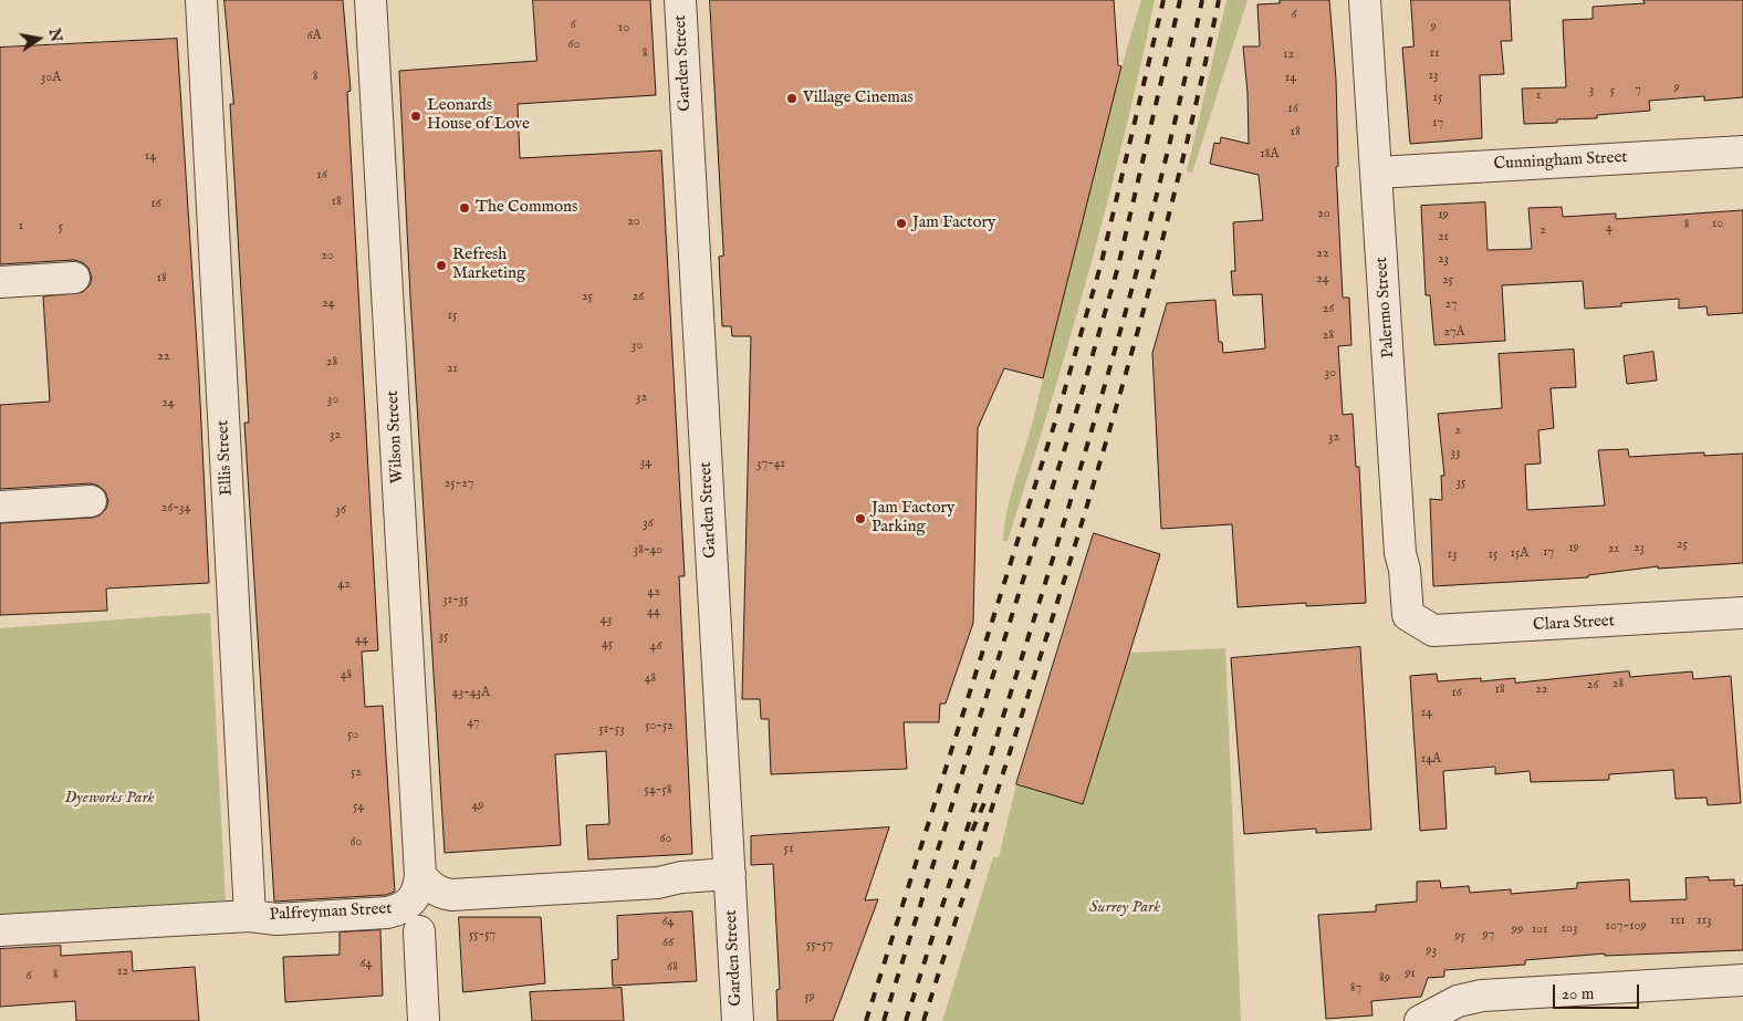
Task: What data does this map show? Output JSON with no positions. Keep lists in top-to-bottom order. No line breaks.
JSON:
{"streets":{"street":["Garden Street","Cunningham Street","Palermo Street","Wilson Street","Ellis Street","Clara Street","Palfreyman Street"]},"crossings":[["Cunningham Street","Palermo Street"],["Palermo Street","Clara Street"],["Wilson Street","Palfreyman Street"],["Ellis Street","Palfreyman Street"]],"parks":["Dyeworks Park","Surrey Park"],"places":["Village Cinemas","Leonards House of Love","The Commons","Jam Factory","Refresh Marketing","Jam Factory Parking"],"house_numbers":["6","6","9","10","6A","60","8","11","12","13","8","30A","14","9","3","7","5","1","15","16","17","18","18A","14","16","18","16","20","19","20","10","8","1","5","4","2","21","22","20","23","18","24","25","25","26","24","27","26","15","27A","28","30","22","28","21","30","32","30","24","2","32","32","33","34","37-41","35","25-27","26-34","36","36","25","19","23","21","38-40","17","15A","13","15","42","42","31-35","44","43","35","44","45","46","48","48","28","26","18","22","43-43A","16","14","47","50-52","51-53","50","14A","52","54-58","49","54","60","60","51","111","113","64","107-109","103","99","101","55-57","97","95","66","55-57","93","64","68","12","91","8","6","89","87","59"],"scale_bar":"20 m","north":"right"}
